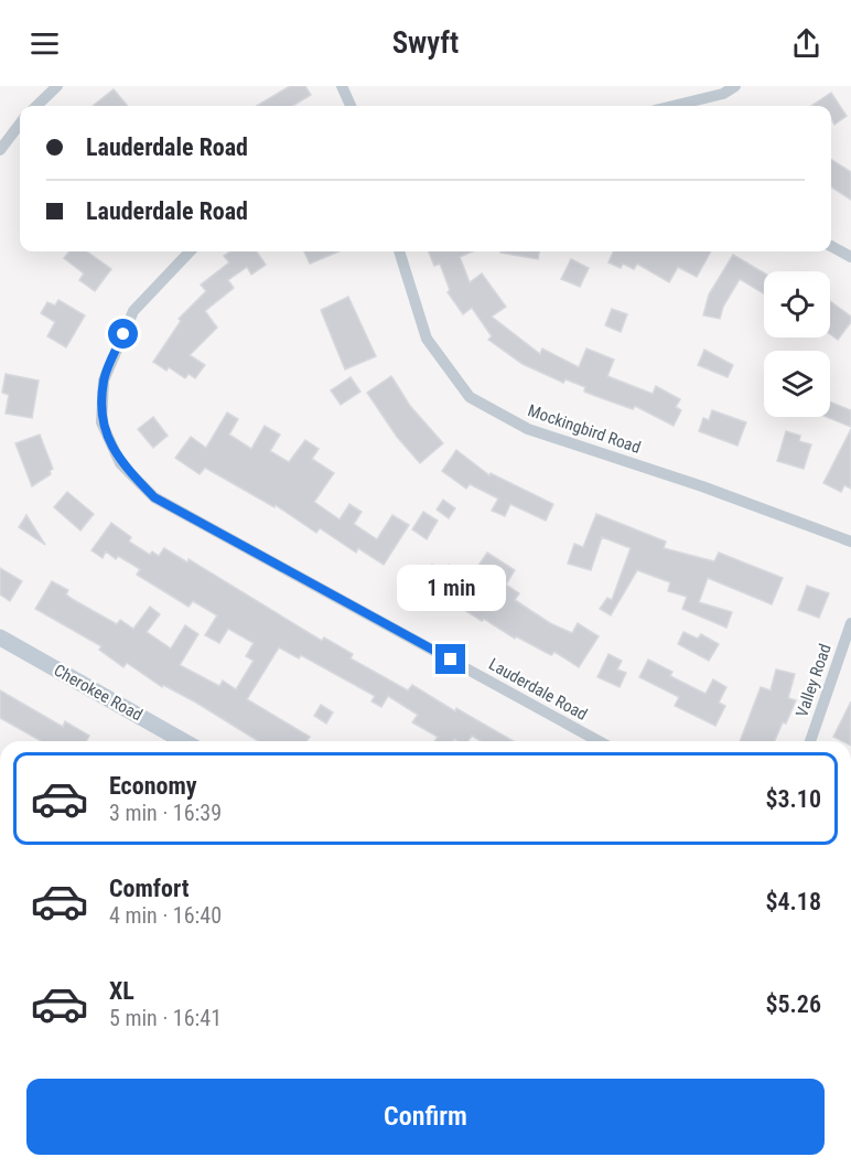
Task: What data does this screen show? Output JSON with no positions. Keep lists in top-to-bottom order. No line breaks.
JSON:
{"streets":{"street":["Mockingbird Road","Valley Road","Lauderdale Road","Cherokee Road"]},"page":{"header":"Swyft","banner":["Lauderdale Road","Lauderdale Road"],"bubble":"1 min","list":[{"name":"Economy","note":"3 min · 16:39","value":"$3.10"},{"name":"Comfort","note":"4 min · 16:40","value":"$4.18"},{"name":"XL","note":"5 min · 16:41","value":"$5.26"}],"buttons":"Confirm"}}
